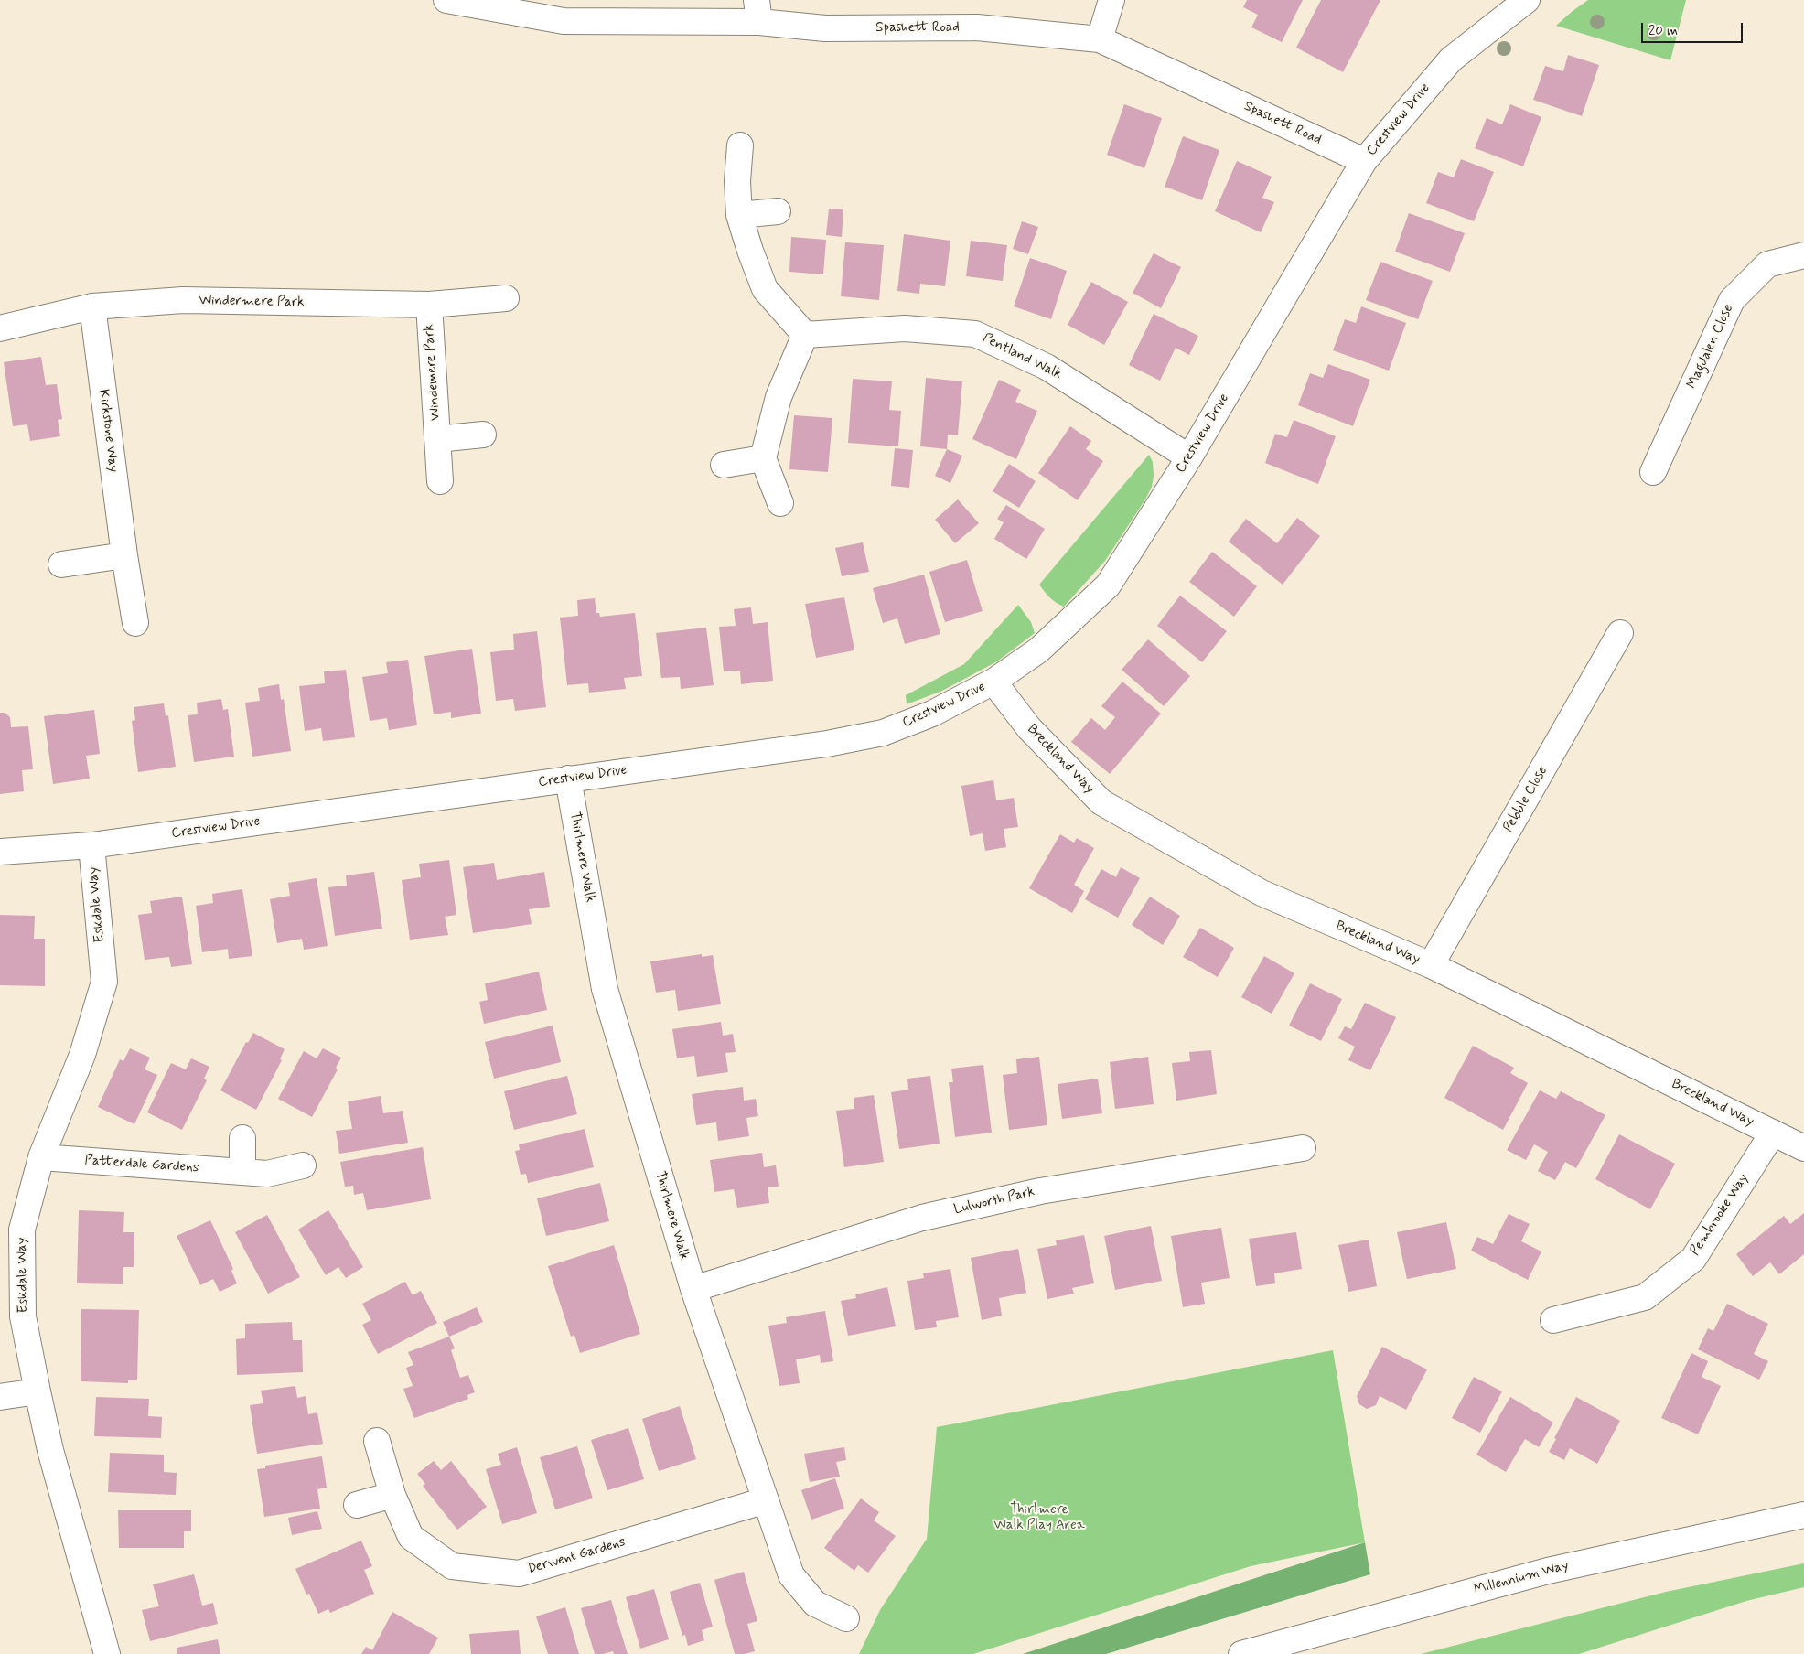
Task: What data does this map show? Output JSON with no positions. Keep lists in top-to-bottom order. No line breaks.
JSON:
{"streets":{"main road":["Spashett Road","Crestview Drive","Windermere Park","Magdalen Close","Pentland Walk","Windemere Park","Kirkstone Way","Breckland Way","Pebble Close","Thirlmere Walk","Eskdale Way","Patterdale Gardens","Lulworth Park","Pembrooke Way","Derwent Gardens","Millennium Way"]},"crossings":[["Spashett Road","Crestview Drive"],["Crestview Drive","Pentland Walk"],["Crestview Drive","Breckland Way"],["Crestview Drive","Thirlmere Walk"],["Crestview Drive","Eskdale Way"],["Windermere Park","Windemere Park"],["Windermere Park","Kirkstone Way"],["Breckland Way","Pebble Close"],["Breckland Way","Pembrooke Way"],["Thirlmere Walk","Lulworth Park"],["Thirlmere Walk","Derwent Gardens"],["Eskdale Way","Patterdale Gardens"]],"parks":["Thirlmere Walk Play Area"],"scale_bar":"20 m"}
